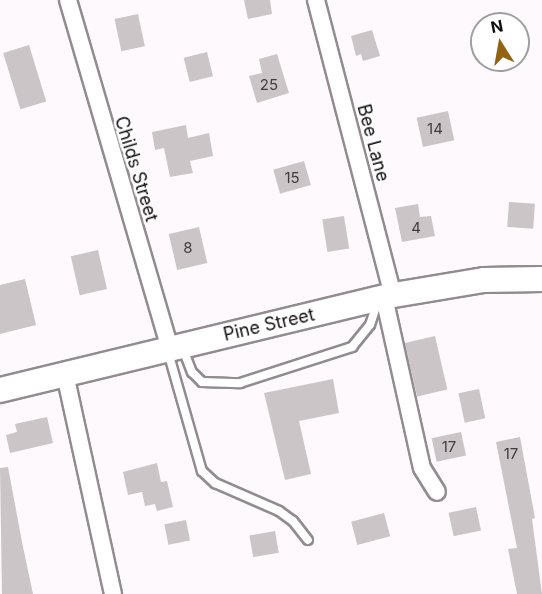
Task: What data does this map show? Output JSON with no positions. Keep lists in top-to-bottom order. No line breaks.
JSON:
{"streets":{"main road":["Pine Street"],"street":["Bee Lane","Childs Street"]},"crossings":[["Bee Lane","Pine Street"],["Childs Street","Pine Street"]],"house_numbers":["25","14","15","4","8","17","17"],"north":"top"}
